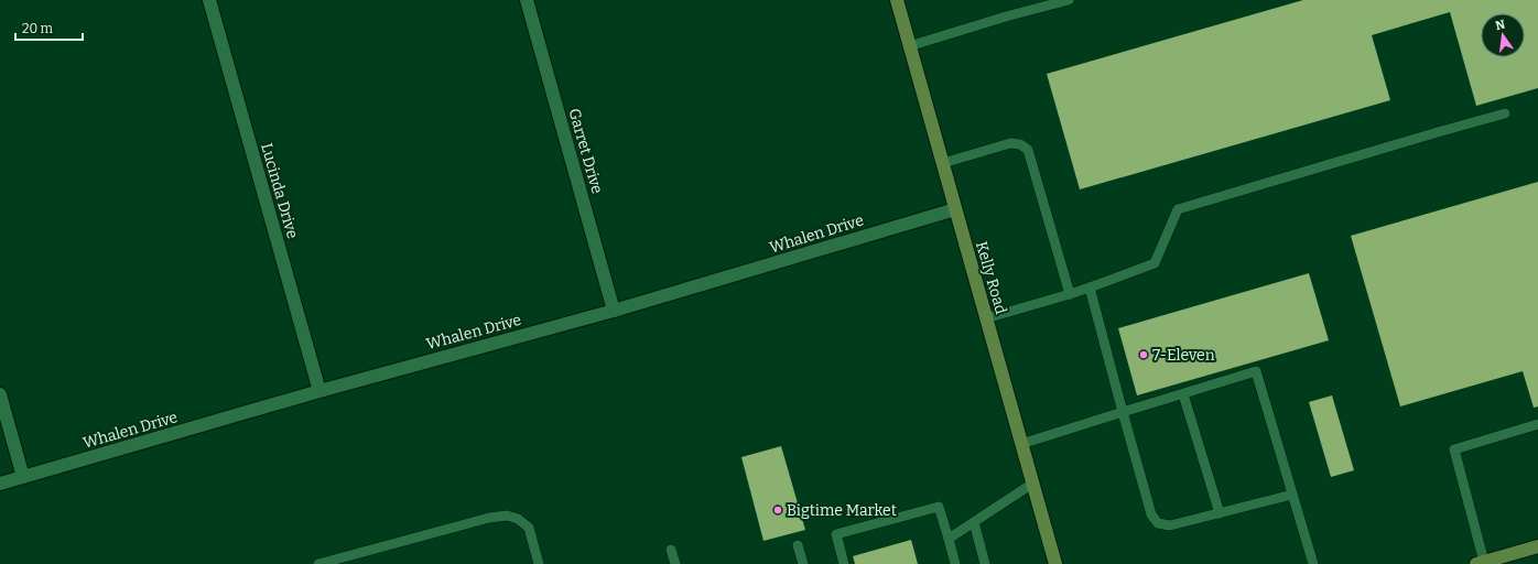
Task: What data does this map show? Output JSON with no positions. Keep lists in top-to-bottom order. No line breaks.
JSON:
{"streets":{"street":["Garret Drive","Lucinda Drive","Whalen Drive","Kelly Road"]},"crossings":[["Garret Drive","Whalen Drive"],["Lucinda Drive","Whalen Drive"],["Whalen Drive","Kelly Road"]],"places":["7-Eleven","Bigtime Market"],"scale_bar":"20 m","north":"top"}
